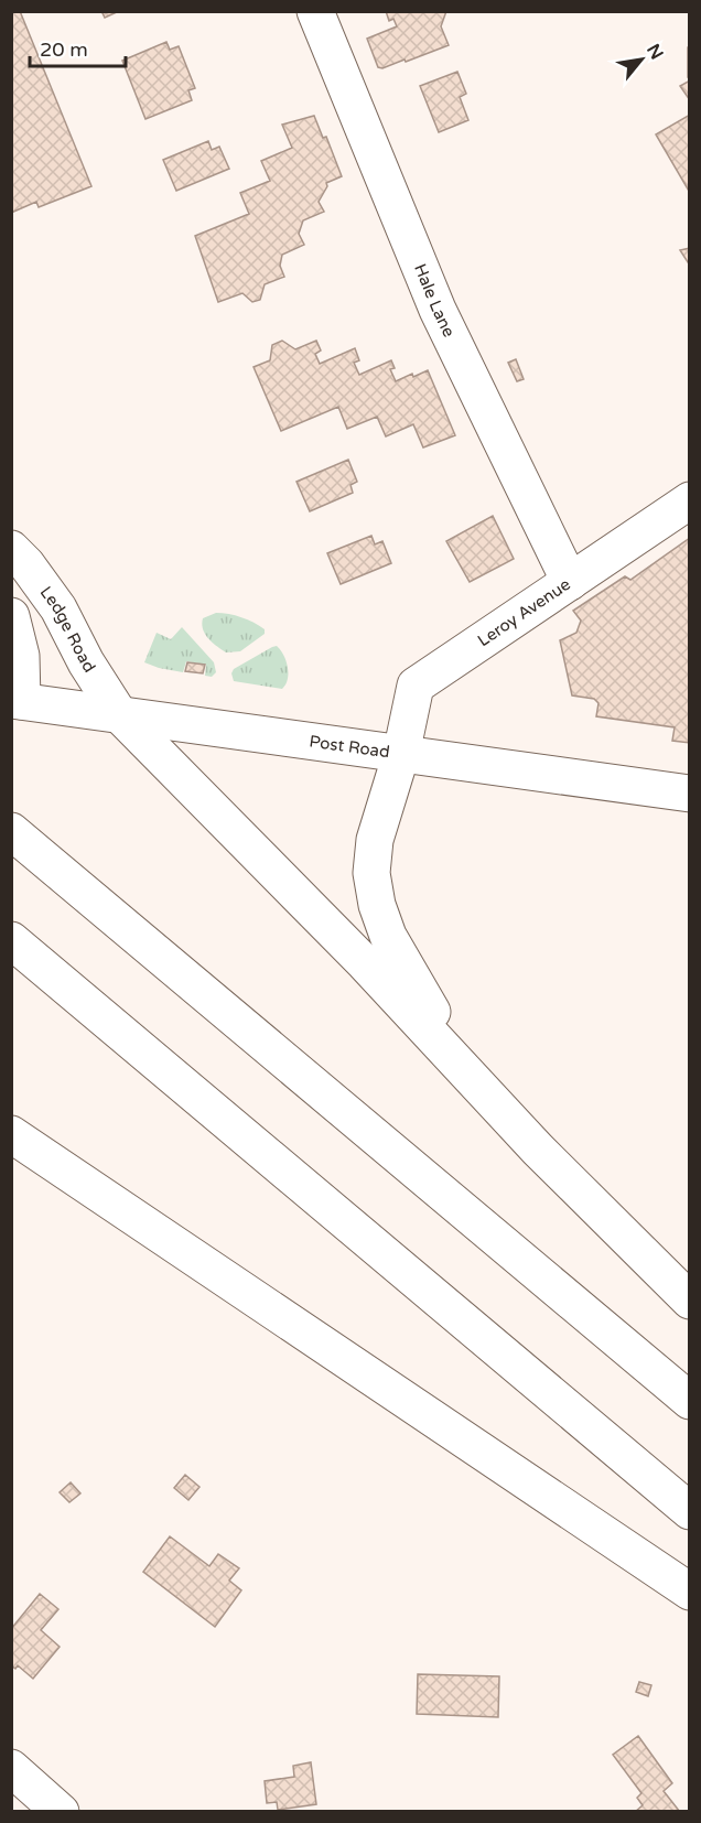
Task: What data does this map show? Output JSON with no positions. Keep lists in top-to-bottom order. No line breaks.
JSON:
{"streets":{"main road":["Hale Lane","Leroy Avenue","Ledge Road","Post Road"]},"crossings":[["Hale Lane","Leroy Avenue"],["Leroy Avenue","Ledge Road"],["Leroy Avenue","Post Road"],["Ledge Road","Post Road"]],"scale_bar":"20 m","north":"top right"}
